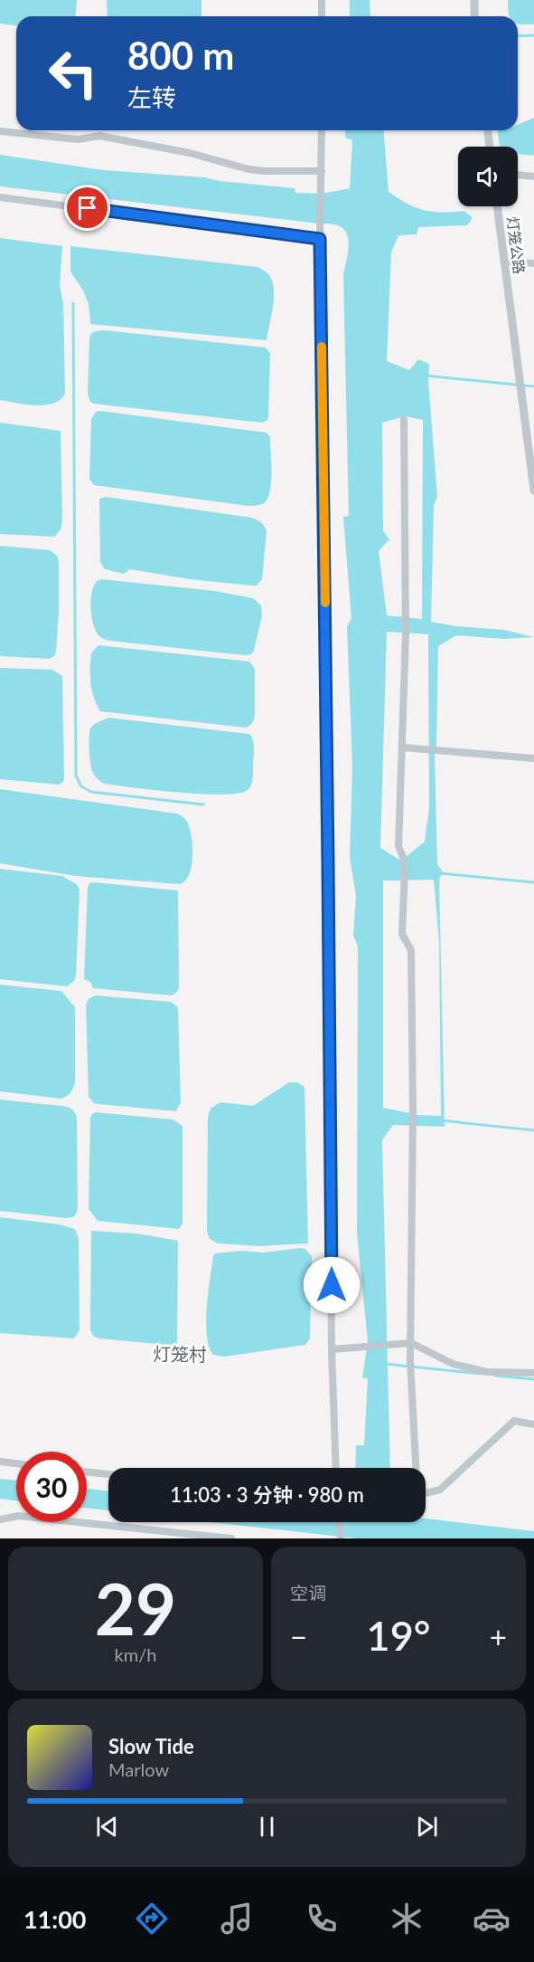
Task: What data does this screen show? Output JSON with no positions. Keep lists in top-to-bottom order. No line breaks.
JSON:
{"streets":{"street":["灯笼公路"]},"districts":["灯笼村"],"page":{"turn":["800 m","左转"],"limit":"30","trip":"11:03 · 3 分钟 · 980 m","tile":[["29","km/h"],"空调"],"heat":["−","19°","+"],"song":["Slow Tide","Marlow"],"tabs":"11:00"}}
